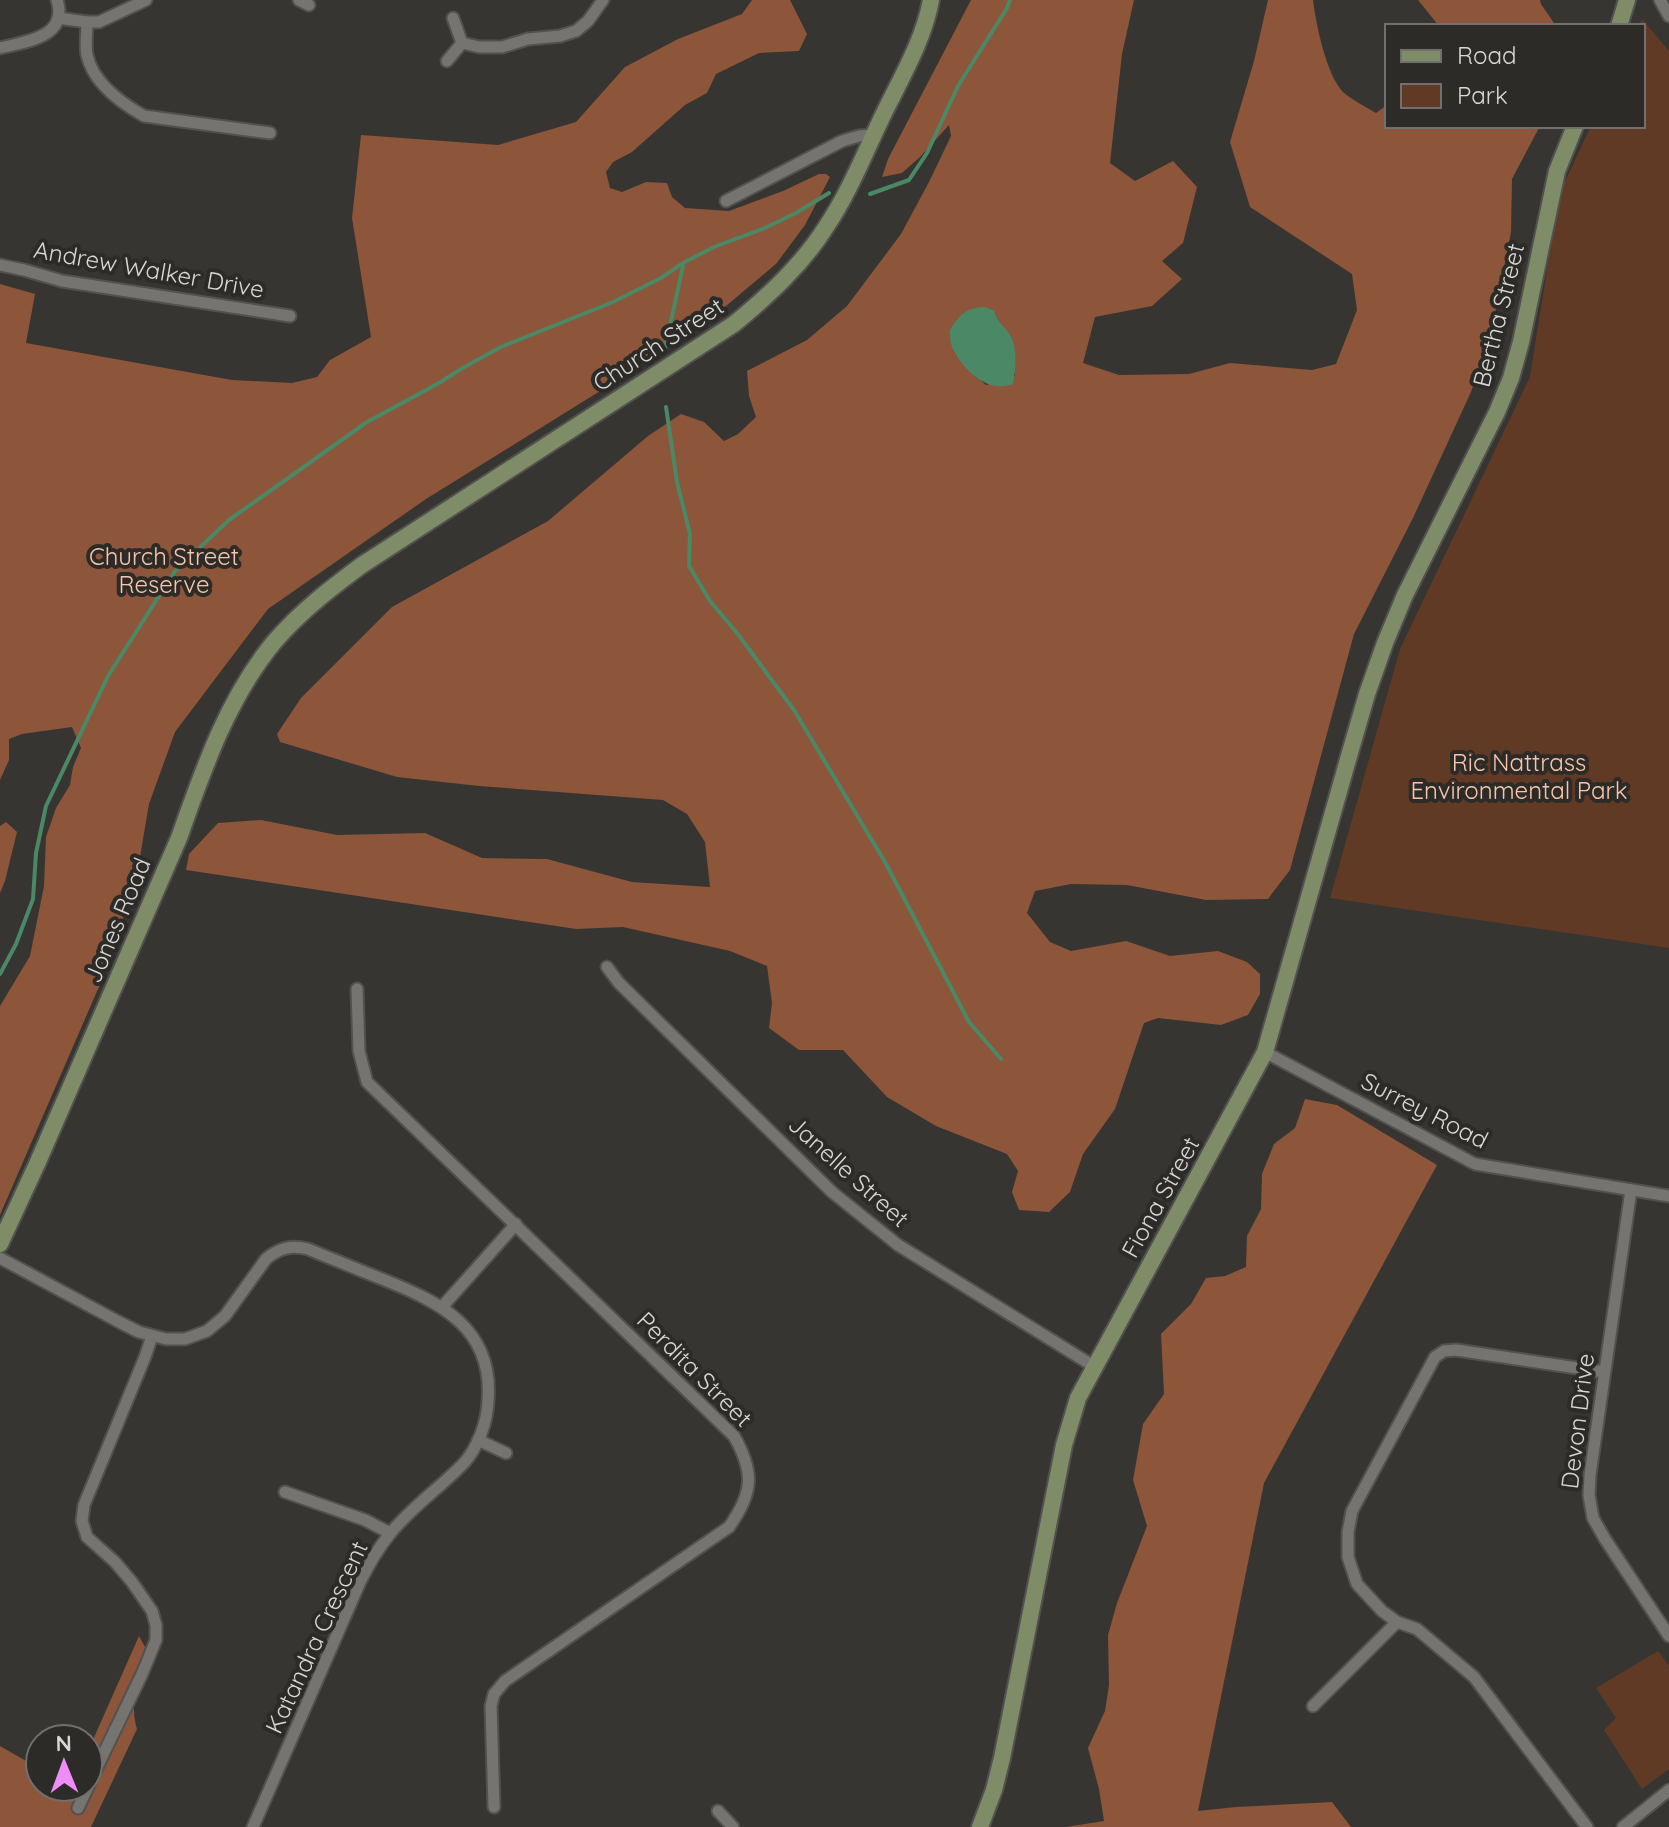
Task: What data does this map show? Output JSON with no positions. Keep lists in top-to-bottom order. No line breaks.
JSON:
{"streets":{"street":["Andrew Walker Drive","Bertha Street","Church Street","Jones Road","Surrey Road","Janelle Street","Fiona Street","Perdita Street","Devon Drive","Katandra Crescent"]},"crossings":[["Bertha Street","Fiona Street"],["Church Street","Jones Road"],["Surrey Road","Fiona Street"],["Surrey Road","Devon Drive"],["Janelle Street","Fiona Street"]],"parks":["Church Street Reserve","Ric Nattrass Environmental Park"],"legend":["Road","Park"],"north":"top"}
